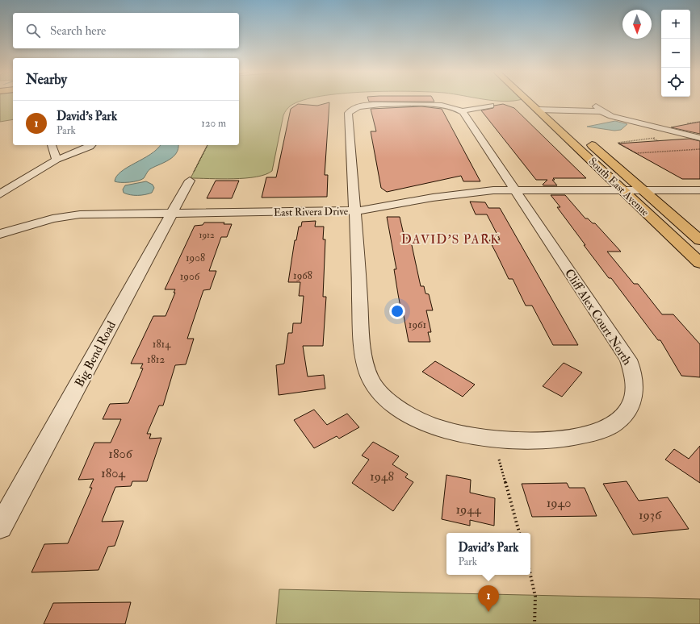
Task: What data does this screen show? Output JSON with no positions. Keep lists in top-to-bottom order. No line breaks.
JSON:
{"streets":{"main road":["South East Avenue"],"street":["East Rivera Drive","Cliff Alex Court North","Big Bend Road"]},"crossings":[["South East Avenue","East Rivera Drive"],["East Rivera Drive","Cliff Alex Court North"],["East Rivera Drive","Big Bend Road"]],"districts":["DAVID'S PARK"],"house_numbers":["1912","1908","1968","1906","1961","1814","1812","1806","1804","1948","1940","1944","1936"],"north":"bottom","page":{"map_buttons":["+","−"],"search":"Search here","heading":"Nearby","list":[{"mark":"1","name":"David's Park","note":"Park","value":"120 m"}],"popup":["David's Park","Park"],"pins":"1"}}
